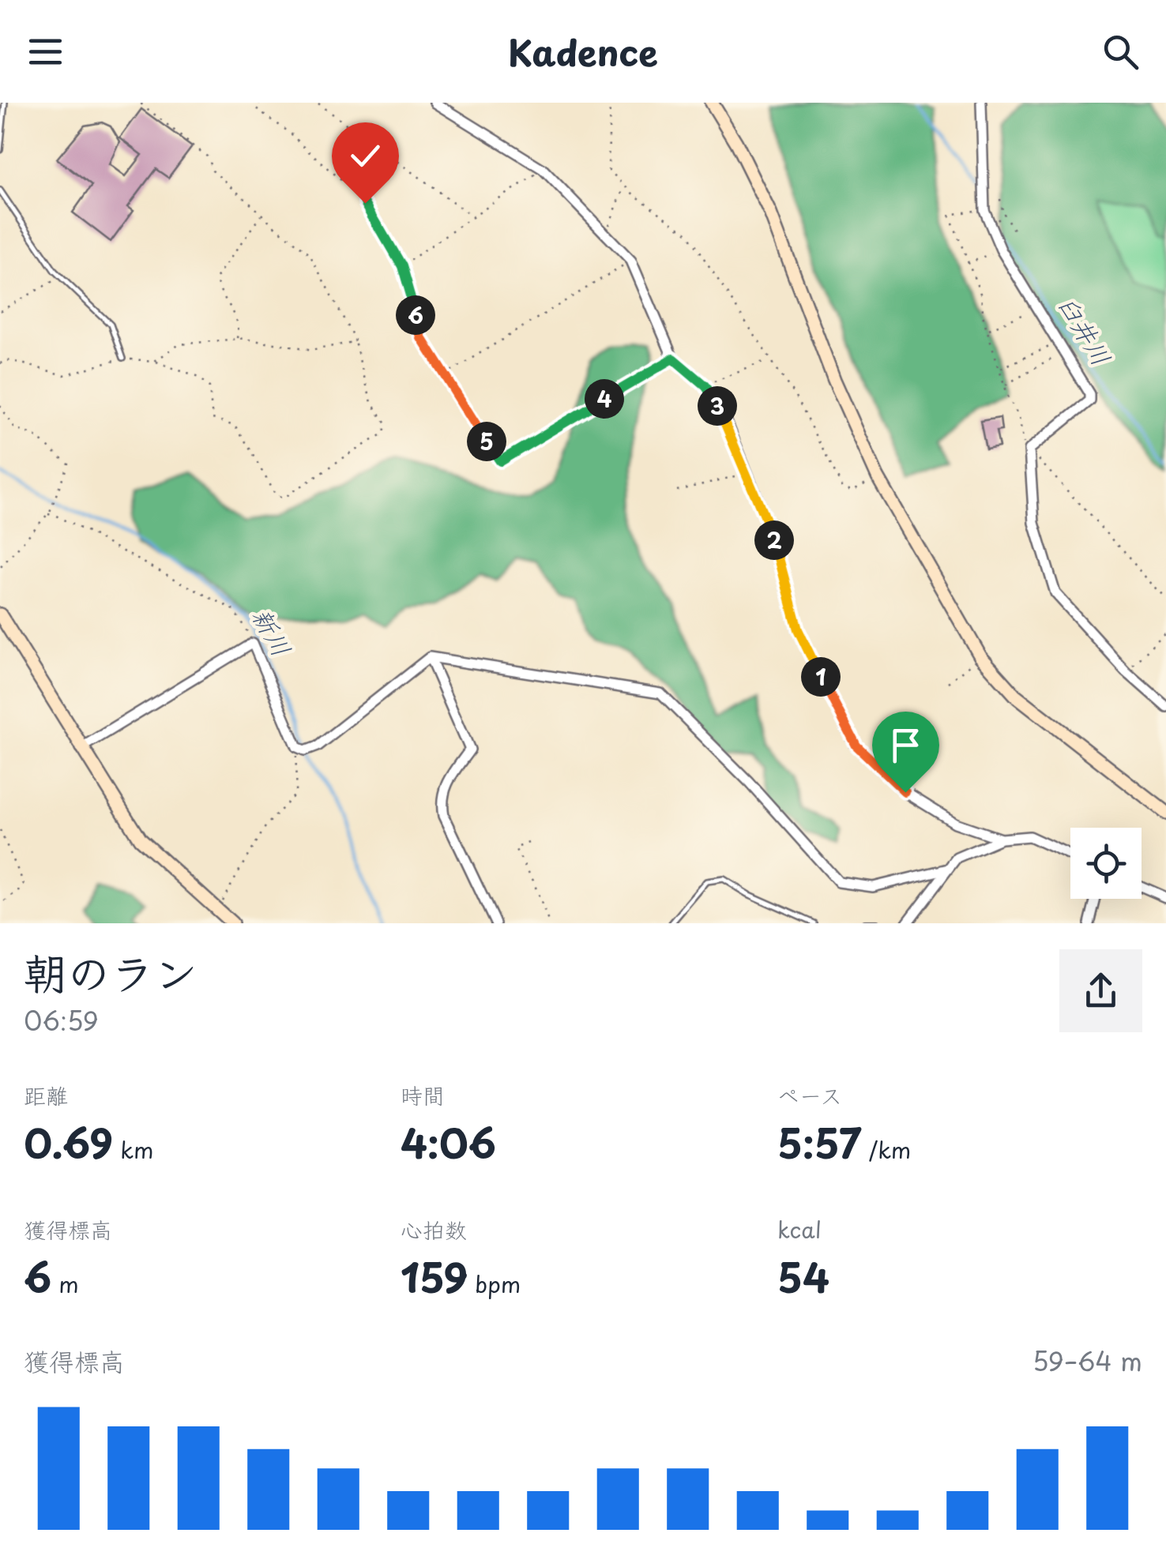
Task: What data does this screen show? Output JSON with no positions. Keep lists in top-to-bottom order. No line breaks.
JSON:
{"water":["臼井川","新川"],"page":{"header":"Kadence","pins":["6","4","3","5","2","1"],"heading":["朝のラン","06:59"],"stats":[["距離","0.69 km"],["時間","4:06"],["ペース","5:57 /km"],["獲得標高","6 m"],["心拍数","159 bpm"],["kcal","54"]],"chart":["獲得標高","59–64 m"]}}
